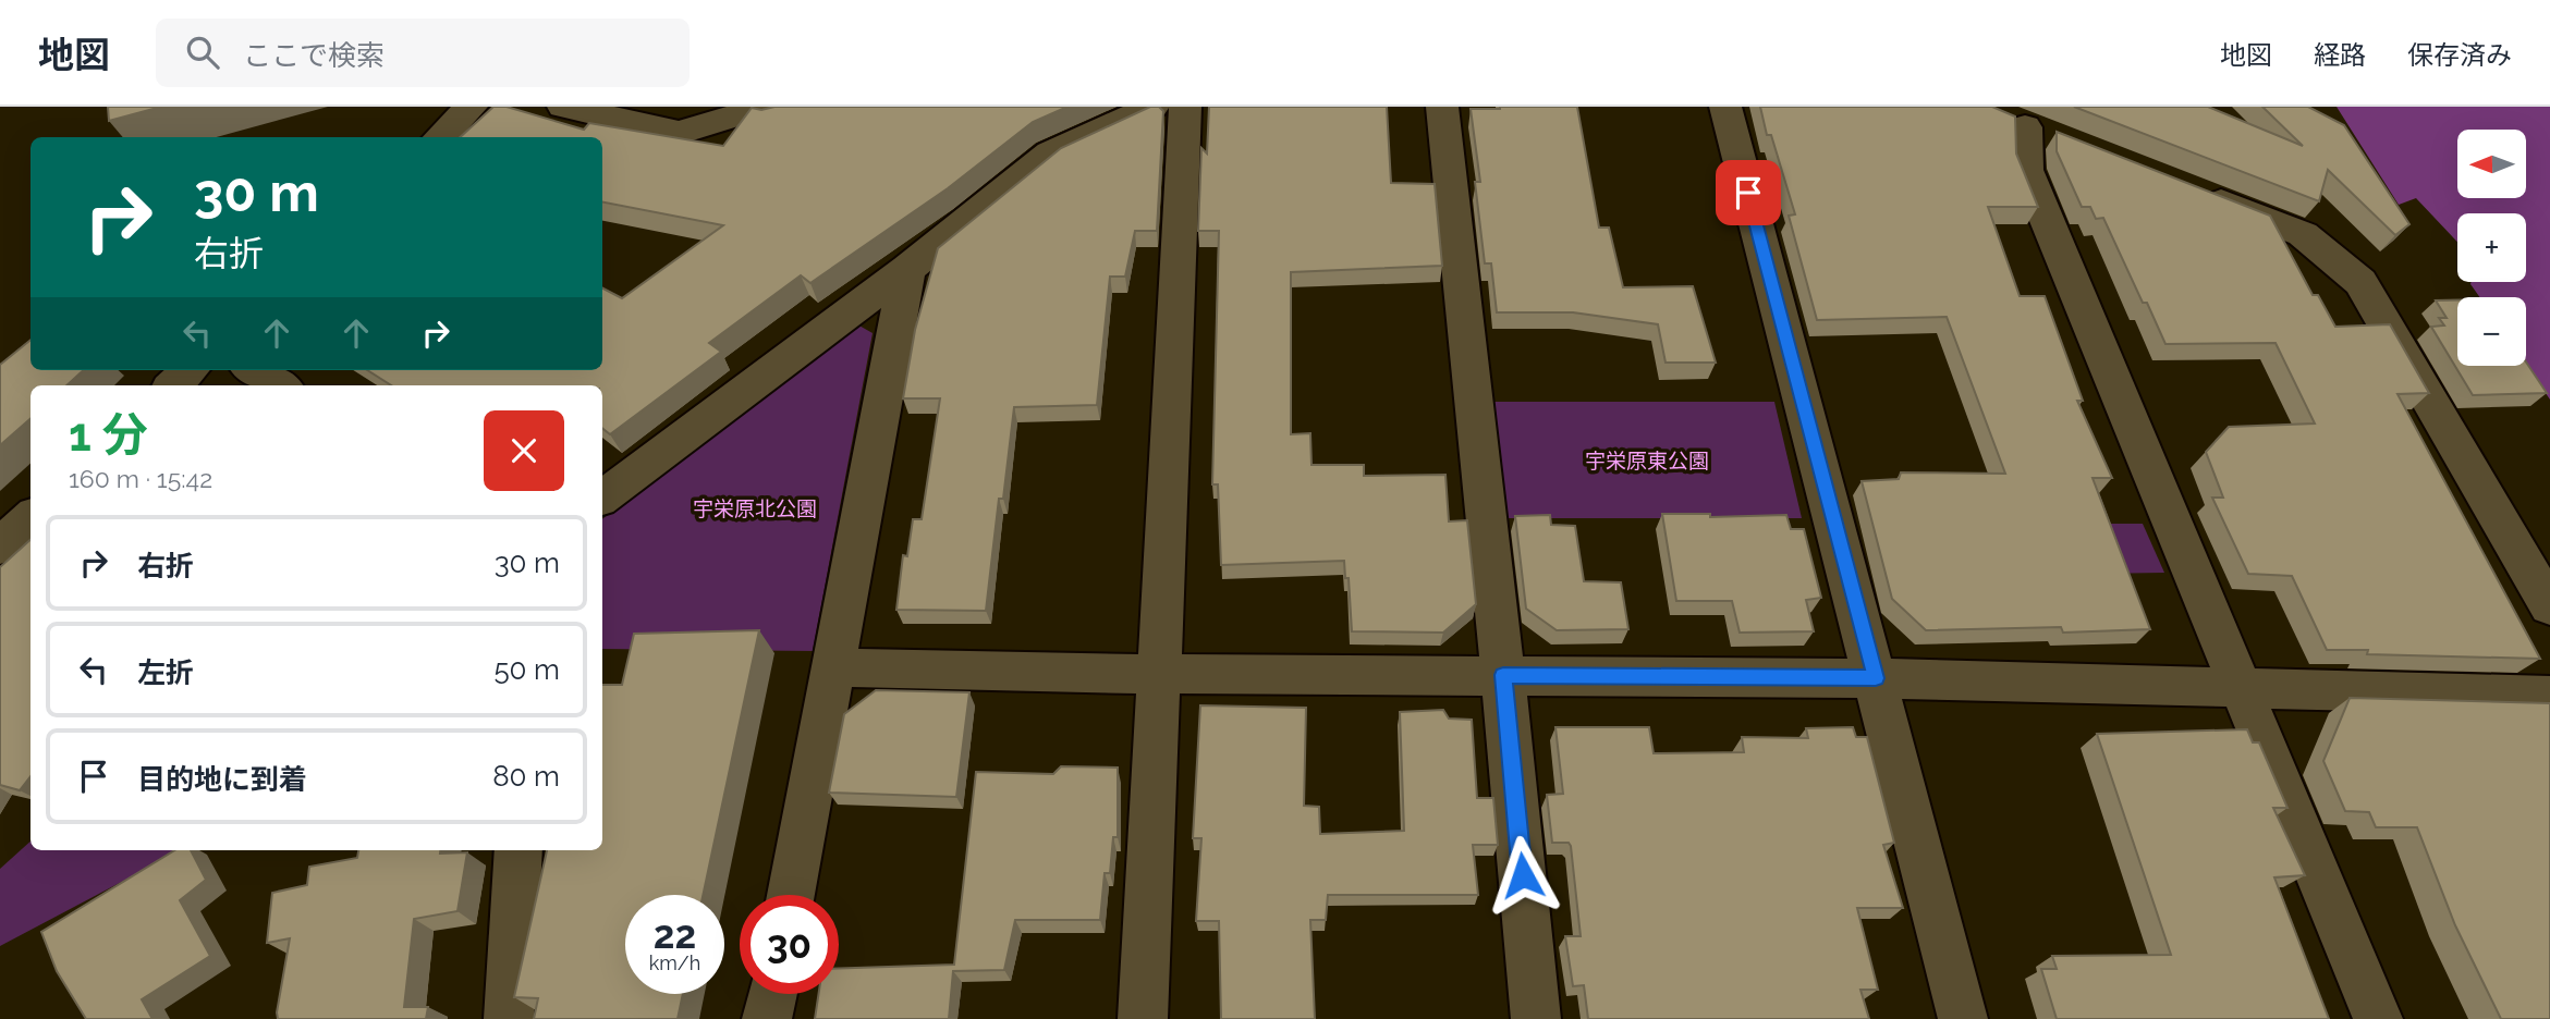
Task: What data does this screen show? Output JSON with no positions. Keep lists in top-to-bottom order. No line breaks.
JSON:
{"parks":["宇栄原東公園","宇栄原北公園"],"north":"left","page":{"header":"地図","search":"ここで検索","nav":["地図","経路","保存済み"],"map_buttons":["+","−"],"turn":["30 m","右折"],"heading":["1 分","160 m · 15:42"],"list":[{"name":"右折","value":"30 m"},{"name":"左折","value":"50 m"},{"name":"目的地に到着","value":"80 m"}],"speed":"22 km/h","limit":"30"}}
